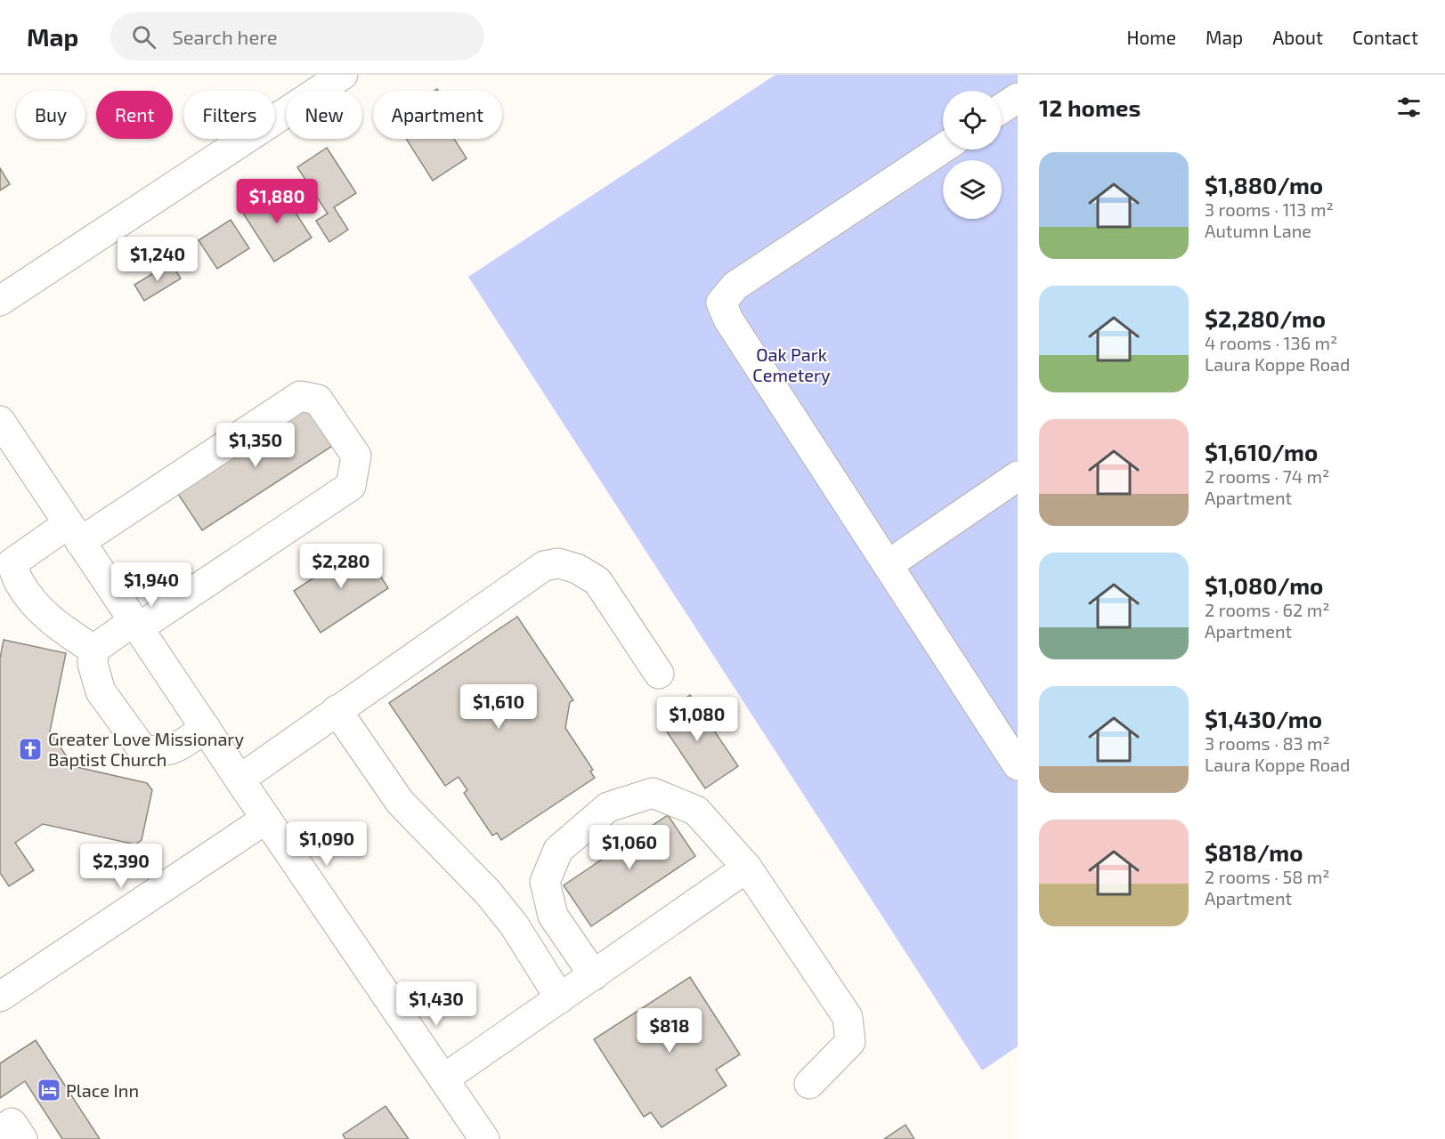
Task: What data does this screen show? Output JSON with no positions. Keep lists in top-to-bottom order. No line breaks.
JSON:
{"parks":["Oak Park Cemetery"],"places":{"church":["Greater Love Missionary Baptist Church"],"hotel":["Place Inn"]},"page":{"header":"Map","search":"Search here","nav":["Home","Map","About","Contact"],"heading":"12 homes","chip":["Buy","Rent","Filters","New","Apartment"],"list":[{"name":"$1,880/mo","note":"3 rooms · 113 m² · Autumn Lane"},{"name":"$2,280/mo","note":"4 rooms · 136 m² · Laura Koppe Road"},{"name":"$1,610/mo","note":"2 rooms · 74 m² · Apartment"},{"name":"$1,080/mo","note":"2 rooms · 62 m² · Apartment"},{"name":"$1,430/mo","note":"3 rooms · 83 m² · Laura Koppe Road"},{"name":"$818/mo","note":"2 rooms · 58 m² · Apartment"}],"price":["$1,880","$1,240","$1,350","$2,280","$1,940","$1,610","$1,080","$1,090","$1,060","$2,390","$1,430","$818"]}}
